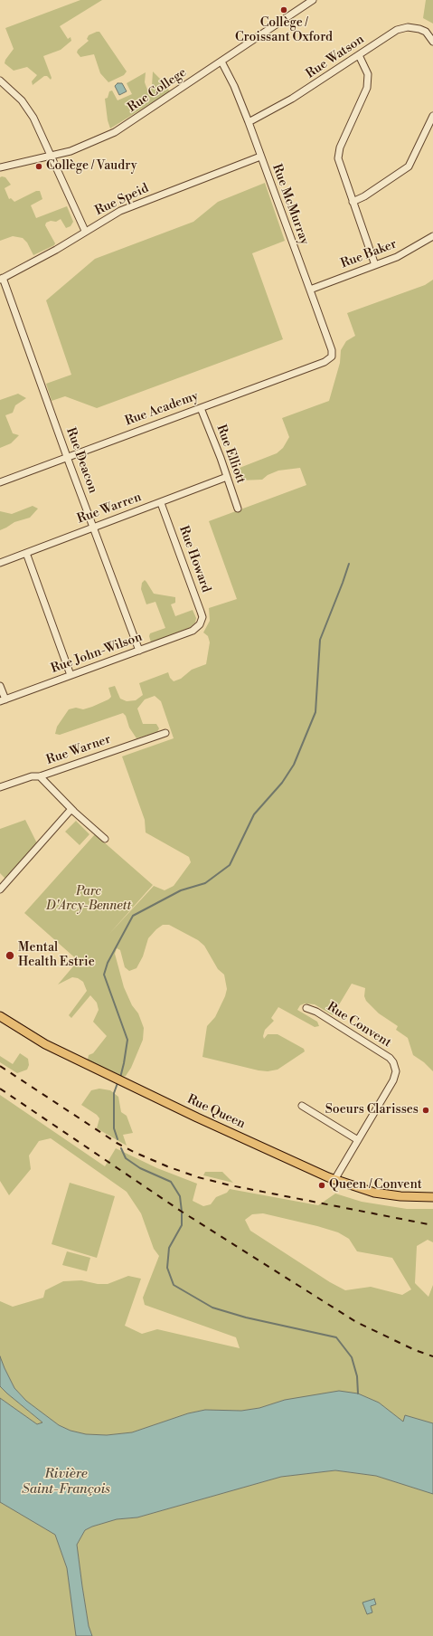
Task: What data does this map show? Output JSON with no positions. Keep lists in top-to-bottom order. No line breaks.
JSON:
{"streets":{"main road":["Rue Queen"],"street":["Rue Watson","Rue College","Rue Speid","Rue McMurray","Rue Baker","Rue Academy","Rue Elliott","Rue Deacon","Rue Warren","Rue Howard","Rue John-Wilson","Rue Warner","Rue Convent"]},"crossings":[["Rue Watson","Rue McMurray"],["Rue College","Rue McMurray"],["Rue Speid","Rue McMurray"],["Rue Speid","Rue Deacon"],["Rue McMurray","Rue Baker"],["Rue McMurray","Rue Academy"],["Rue Academy","Rue Elliott"],["Rue Academy","Rue Deacon"],["Rue Elliott","Rue Warren"],["Rue Deacon","Rue Warren"],["Rue Deacon","Rue John-Wilson"],["Rue Warren","Rue Howard"],["Rue Howard","Rue John-Wilson"],["Rue Convent","Rue Queen"]],"water":["Rivière Saint-François"],"parks":["Parc D'Arcy-Bennett"],"places":["Collège / Croissant Oxford","Collège / Vaudry","Mental Health Estrie","Soeurs Clarisses","Queen / Convent"]}
